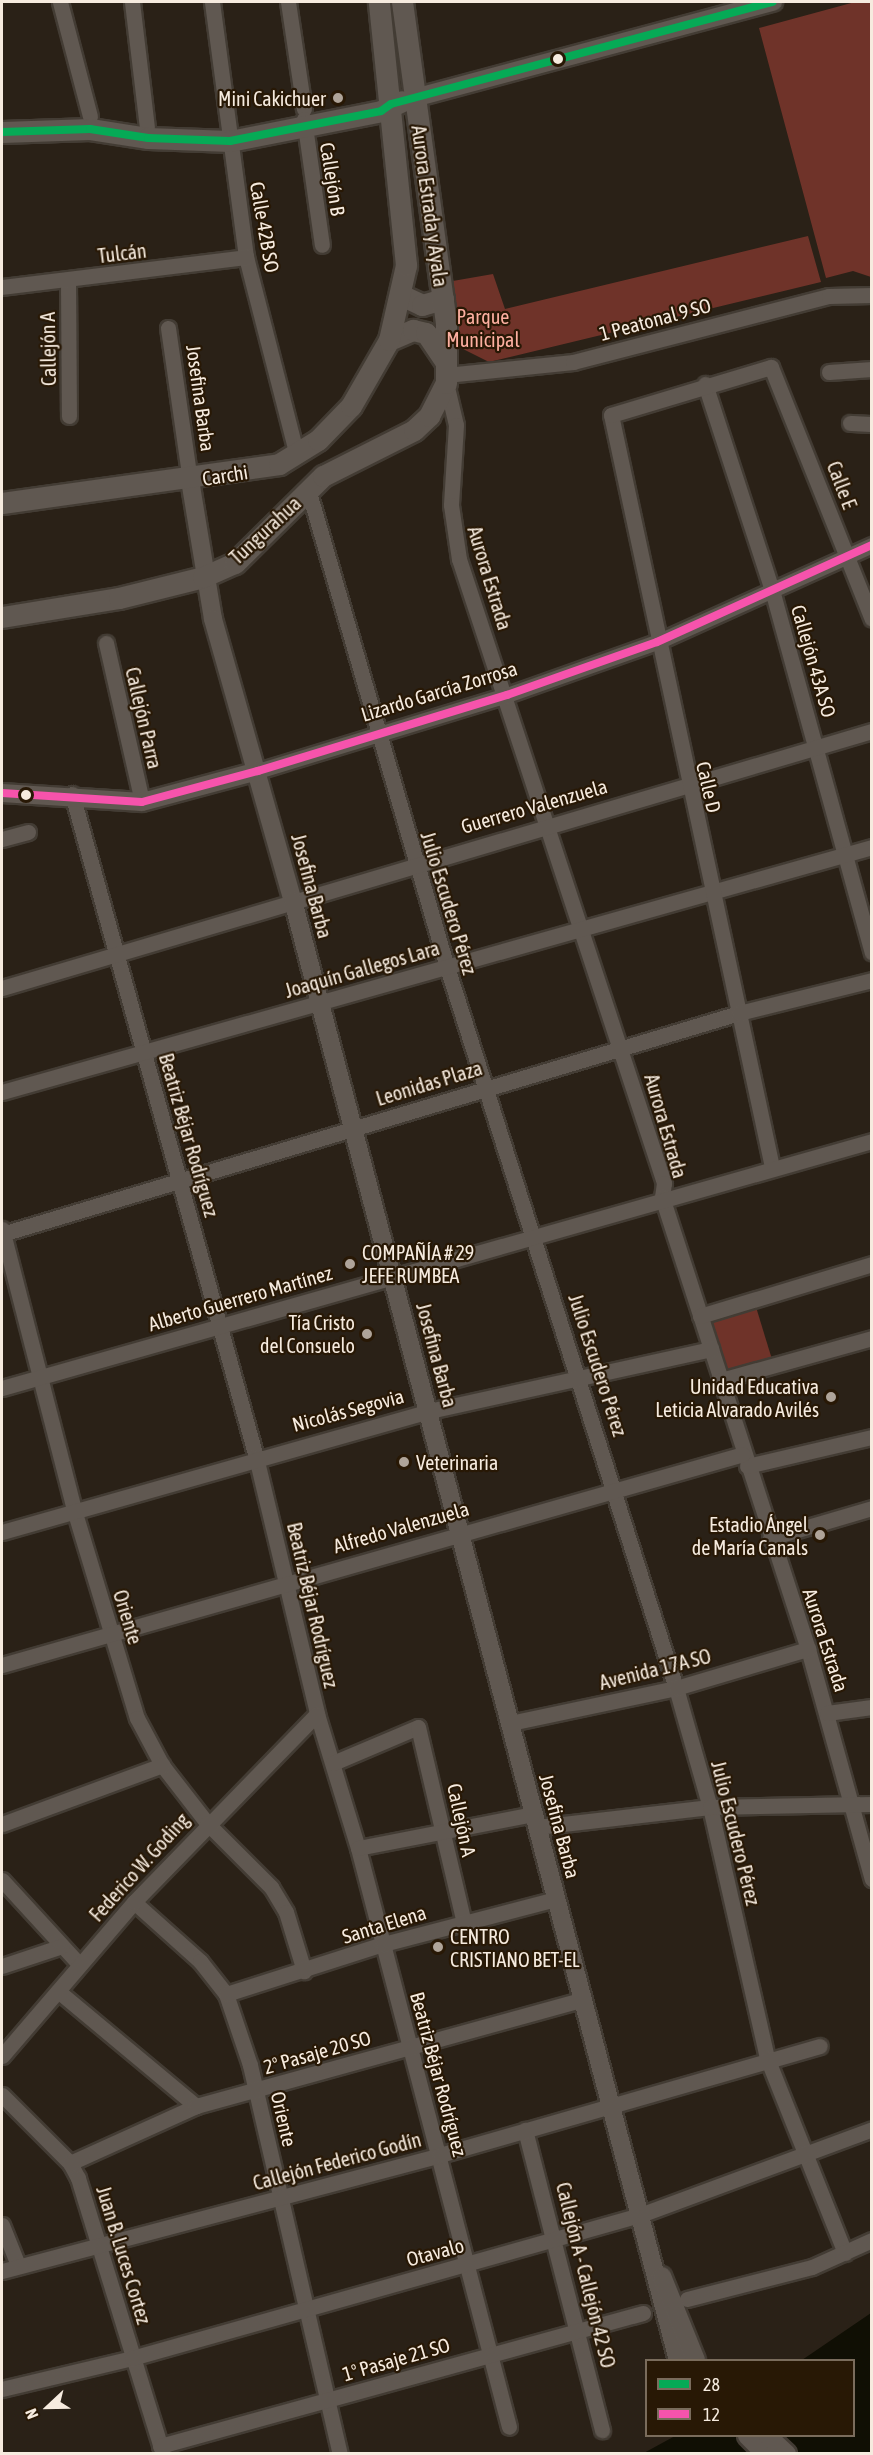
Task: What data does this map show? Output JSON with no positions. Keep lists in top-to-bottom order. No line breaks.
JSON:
{"streets":{"main road":["Aurora Estrada y Ayala","Carchi","Tungurahua"],"street":["Callejón B","Calle 42B SO","Tulcán","1 Peatonal 9 SO","Callejón A","Josefina Barba","Calle E","Aurora Estrada","Callejón 43A SO","Lizardo García Zorrosa","Callejón Parra","Calle D","Guerrero Valenzuela","Julio Escudero Pérez","Joaquín Gallegos Lara","Leonidas Plaza","Beatriz Béjar Rodríguez","Alberto Guerrero Martínez","Nicolás Segovia","Alfredo Valenzuela","Oriente","Avenida 17A SO","Federico W. Goding","Santa Elena","2º Pasaje 20 SO","Callejón Federico Godín","Otavalo","Juan B. Luces Cortez","Callejón A - Callejón 42 SO","1º Pasaje 21 SO"]},"crossings":[["Aurora Estrada y Ayala","1 Peatonal 9 SO"],["Aurora Estrada y Ayala","Carchi"],["Aurora Estrada y Ayala","Tungurahua"],["Aurora Estrada y Ayala","Aurora Estrada"],["Calle 42B SO","Tulcán"],["Calle 42B SO","Carchi"],["Tulcán","Callejón A"],["1 Peatonal 9 SO","Tungurahua"],["1 Peatonal 9 SO","Aurora Estrada"],["Callejón A","Beatriz Béjar Rodríguez"],["Callejón A","Santa Elena"],["Josefina Barba","Carchi"],["Josefina Barba","Tungurahua"],["Josefina Barba","Lizardo García Zorrosa"],["Josefina Barba","Guerrero Valenzuela"],["Josefina Barba","Joaquín Gallegos Lara"],["Josefina Barba","Leonidas Plaza"],["Josefina Barba","Alberto Guerrero Martínez"],["Josefina Barba","Nicolás Segovia"],["Josefina Barba","Alfredo Valenzuela"],["Josefina Barba","Avenida 17A SO"],["Josefina Barba","Santa Elena"],["Josefina Barba","2º Pasaje 20 SO"],["Josefina Barba","Callejón Federico Godín"],["Josefina Barba","Otavalo"],["Calle E","Callejón 43A SO"],["Calle E","Lizardo García Zorrosa"],["Calle E","Calle D"],["Tungurahua","Aurora Estrada"],["Tungurahua","Julio Escudero Pérez"],["Aurora Estrada","Lizardo García Zorrosa"],["Aurora Estrada","Guerrero Valenzuela"],["Aurora Estrada","Joaquín Gallegos Lara"],["Aurora Estrada","Leonidas Plaza"],["Aurora Estrada","Alberto Guerrero Martínez"],["Aurora Estrada","Nicolás Segovia"],["Aurora Estrada","Alfredo Valenzuela"],["Aurora Estrada","Avenida 17A SO"],["Callejón 43A SO","Lizardo García Zorrosa"],["Callejón 43A SO","Calle D"],["Callejón 43A SO","Guerrero Valenzuela"],["Callejón 43A SO","Joaquín Gallegos Lara"],["Lizardo García Zorrosa","Callejón Parra"],["Lizardo García Zorrosa","Calle D"],["Lizardo García Zorrosa","Julio Escudero Pérez"],["Lizardo García Zorrosa","Beatriz Béjar Rodríguez"],["Calle D","Guerrero Valenzuela"],["Calle D","Joaquín Gallegos Lara"],["Calle D","Leonidas Plaza"],["Calle D","Alberto Guerrero Martínez"],["Guerrero Valenzuela","Julio Escudero Pérez"],["Guerrero Valenzuela","Beatriz Béjar Rodríguez"],["Julio Escudero Pérez","Joaquín Gallegos Lara"],["Julio Escudero Pérez","Leonidas Plaza"],["Julio Escudero Pérez","Alberto Guerrero Martínez"],["Julio Escudero Pérez","Nicolás Segovia"],["Julio Escudero Pérez","Alfredo Valenzuela"],["Julio Escudero Pérez","Avenida 17A SO"],["Julio Escudero Pérez","Callejón Federico Godín"],["Julio Escudero Pérez","Otavalo"],["Joaquín Gallegos Lara","Beatriz Béjar Rodríguez"],["Leonidas Plaza","Beatriz Béjar Rodríguez"],["Leonidas Plaza","Oriente"],["Beatriz Béjar Rodríguez","Alberto Guerrero Martínez"],["Beatriz Béjar Rodríguez","Nicolás Segovia"],["Beatriz Béjar Rodríguez","Alfredo Valenzuela"],["Beatriz Béjar Rodríguez","Federico W. Goding"],["Beatriz Béjar Rodríguez","Santa Elena"],["Beatriz Béjar Rodríguez","2º Pasaje 20 SO"],["Beatriz Béjar Rodríguez","Callejón Federico Godín"],["Beatriz Béjar Rodríguez","Otavalo"],["Beatriz Béjar Rodríguez","1º Pasaje 21 SO"],["Alberto Guerrero Martínez","Oriente"],["Nicolás Segovia","Oriente"],["Alfredo Valenzuela","Oriente"],["Oriente","Federico W. Goding"],["Oriente","Santa Elena"],["Oriente","2º Pasaje 20 SO"],["Oriente","Callejón Federico Godín"],["Oriente","Otavalo"],["Oriente","1º Pasaje 21 SO"],["2º Pasaje 20 SO","Juan B. Luces Cortez"],["Callejón Federico Godín","Juan B. Luces Cortez"],["Callejón Federico Godín","Callejón A - Callejón 42 SO"],["Otavalo","Juan B. Luces Cortez"],["Otavalo","Callejón A - Callejón 42 SO"],["Juan B. Luces Cortez","1º Pasaje 21 SO"],["Callejón A - Callejón 42 SO","1º Pasaje 21 SO"]],"parks":["Parque Municipal"],"places":["Mini Cakichuer","COMPAÑÍA # 29 JEFE RUMBEA","Tía Cristo del Consuelo","Unidad Educativa Leticia Alvarado Avilés","Veterinaria","Estadio Ángel de María Canals","CENTRO CRISTIANO BET-EL"],"lines":["transit line 28","transit line 12"],"legend":["28","12"],"north":"left"}
